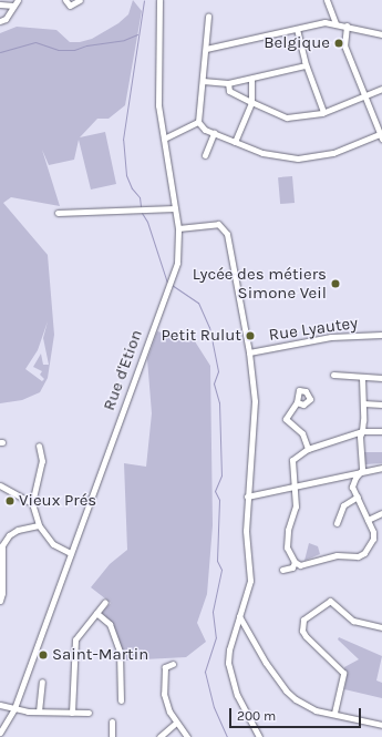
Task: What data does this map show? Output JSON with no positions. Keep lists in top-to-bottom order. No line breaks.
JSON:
{"streets":{"street":["Rue Lyautey","Rue d'Etion"]},"places":["Belgique","Lycée des métiers Simone Veil","Petit Rulut","Vieux Prés","Saint-Martin"],"scale_bar":"200 m"}
